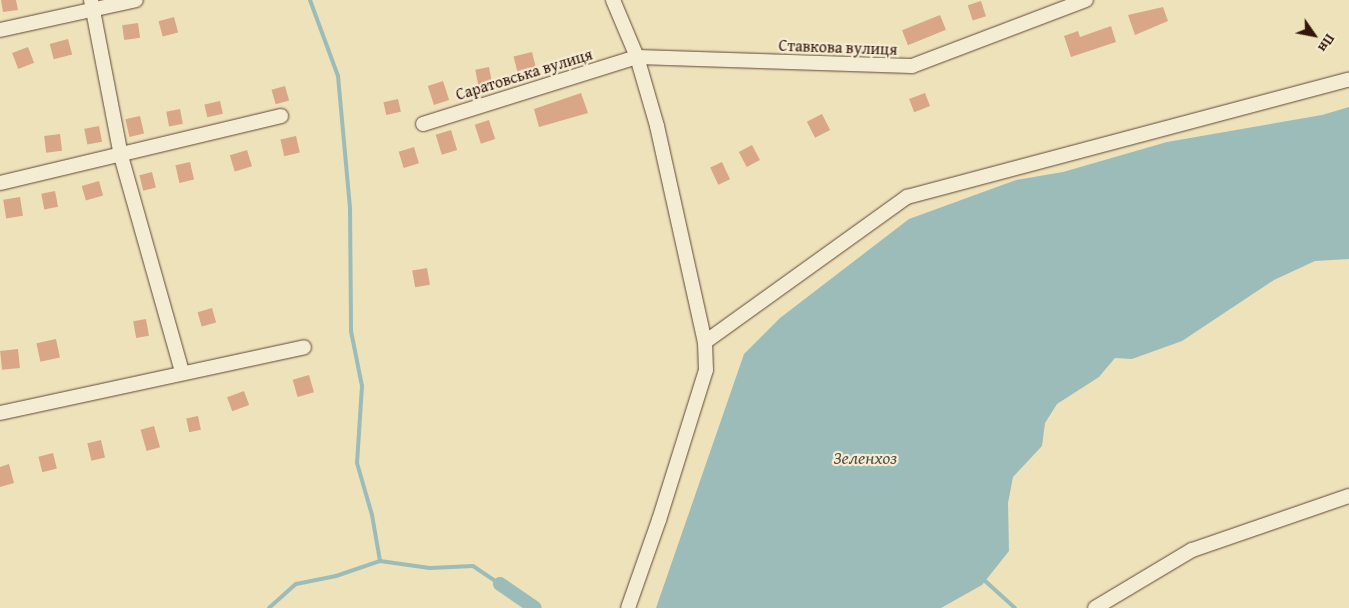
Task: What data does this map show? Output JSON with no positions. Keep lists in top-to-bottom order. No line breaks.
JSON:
{"streets":{"street":["Ставкова вулиця","Саратовська вулиця"]},"crossings":[["Ставкова вулиця","Саратовська вулиця"]],"water":["Зеленхоз"],"north":"bottom right"}
